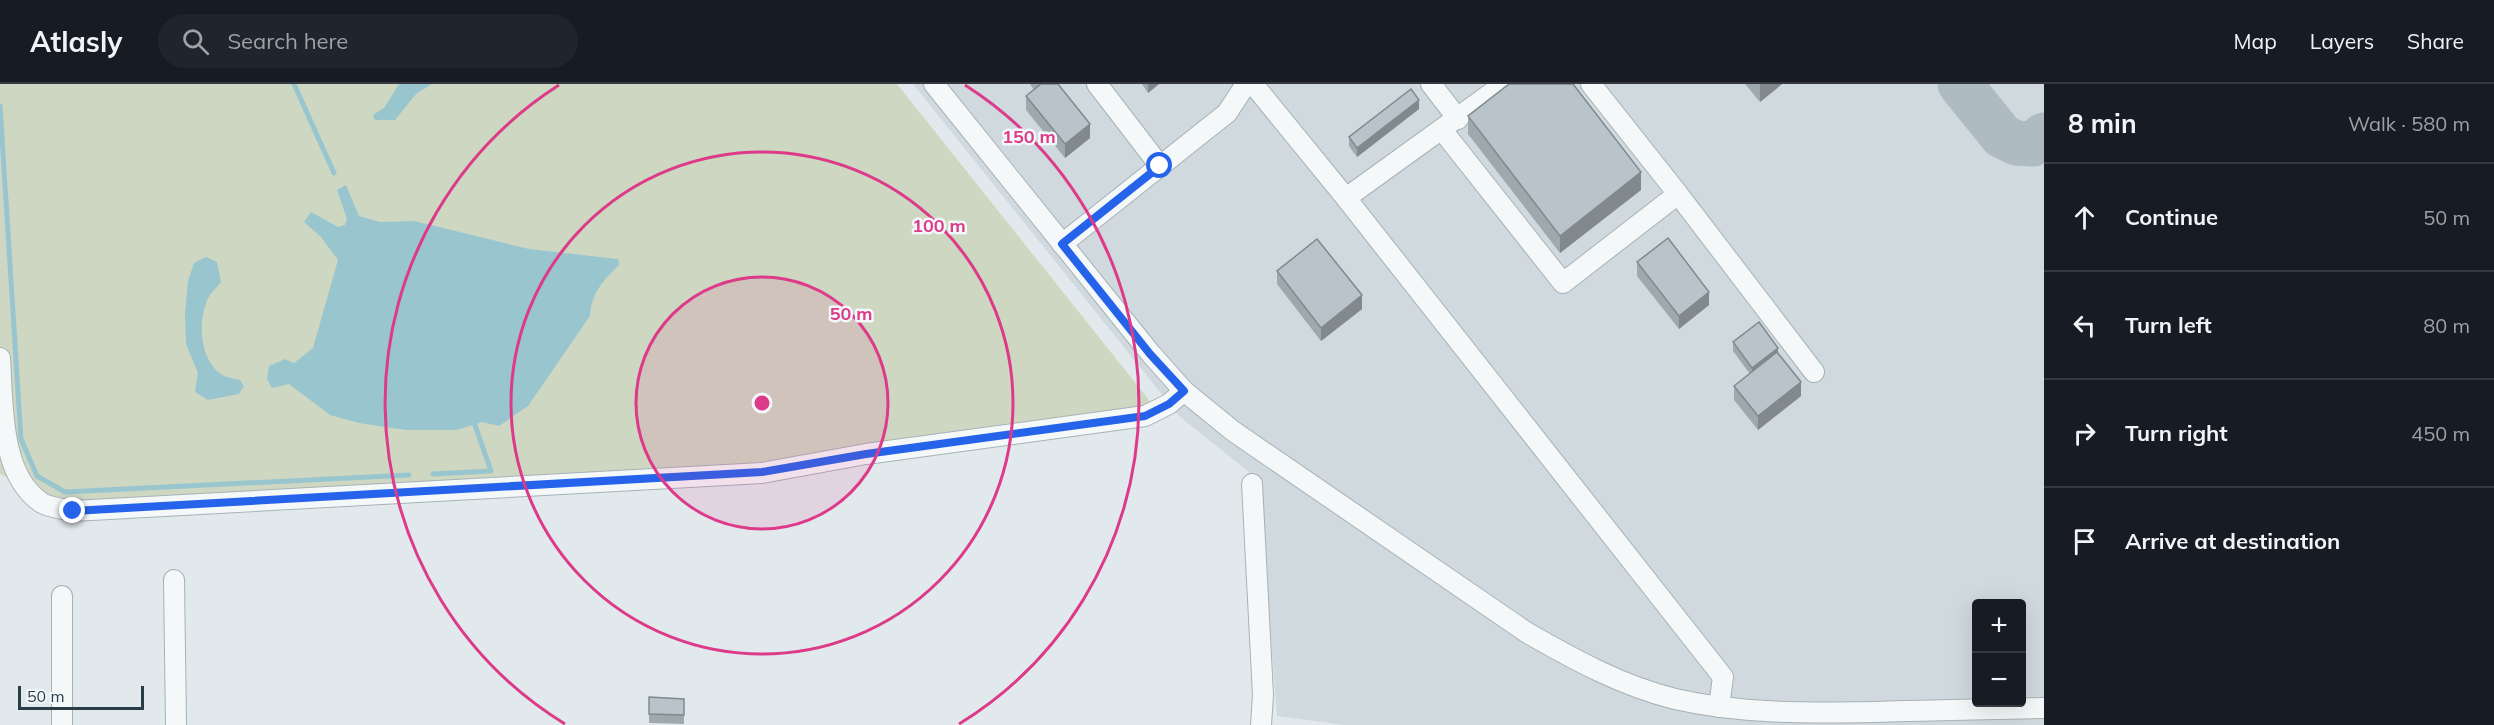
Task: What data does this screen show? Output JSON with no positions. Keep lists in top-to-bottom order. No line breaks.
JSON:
{"scale_bar":"50 m","page":{"header":"Atlasly","search":"Search here","nav":["Map","Layers","Share"],"heading":["8 min","Walk · 580 m"],"list":[["Continue","50 m"],["Turn left","80 m"],["Turn right","450 m"],"Arrive at destination"],"map_buttons":["+","−"],"scale":"50 m"},"rings":["150 m","100 m","50 m"]}
